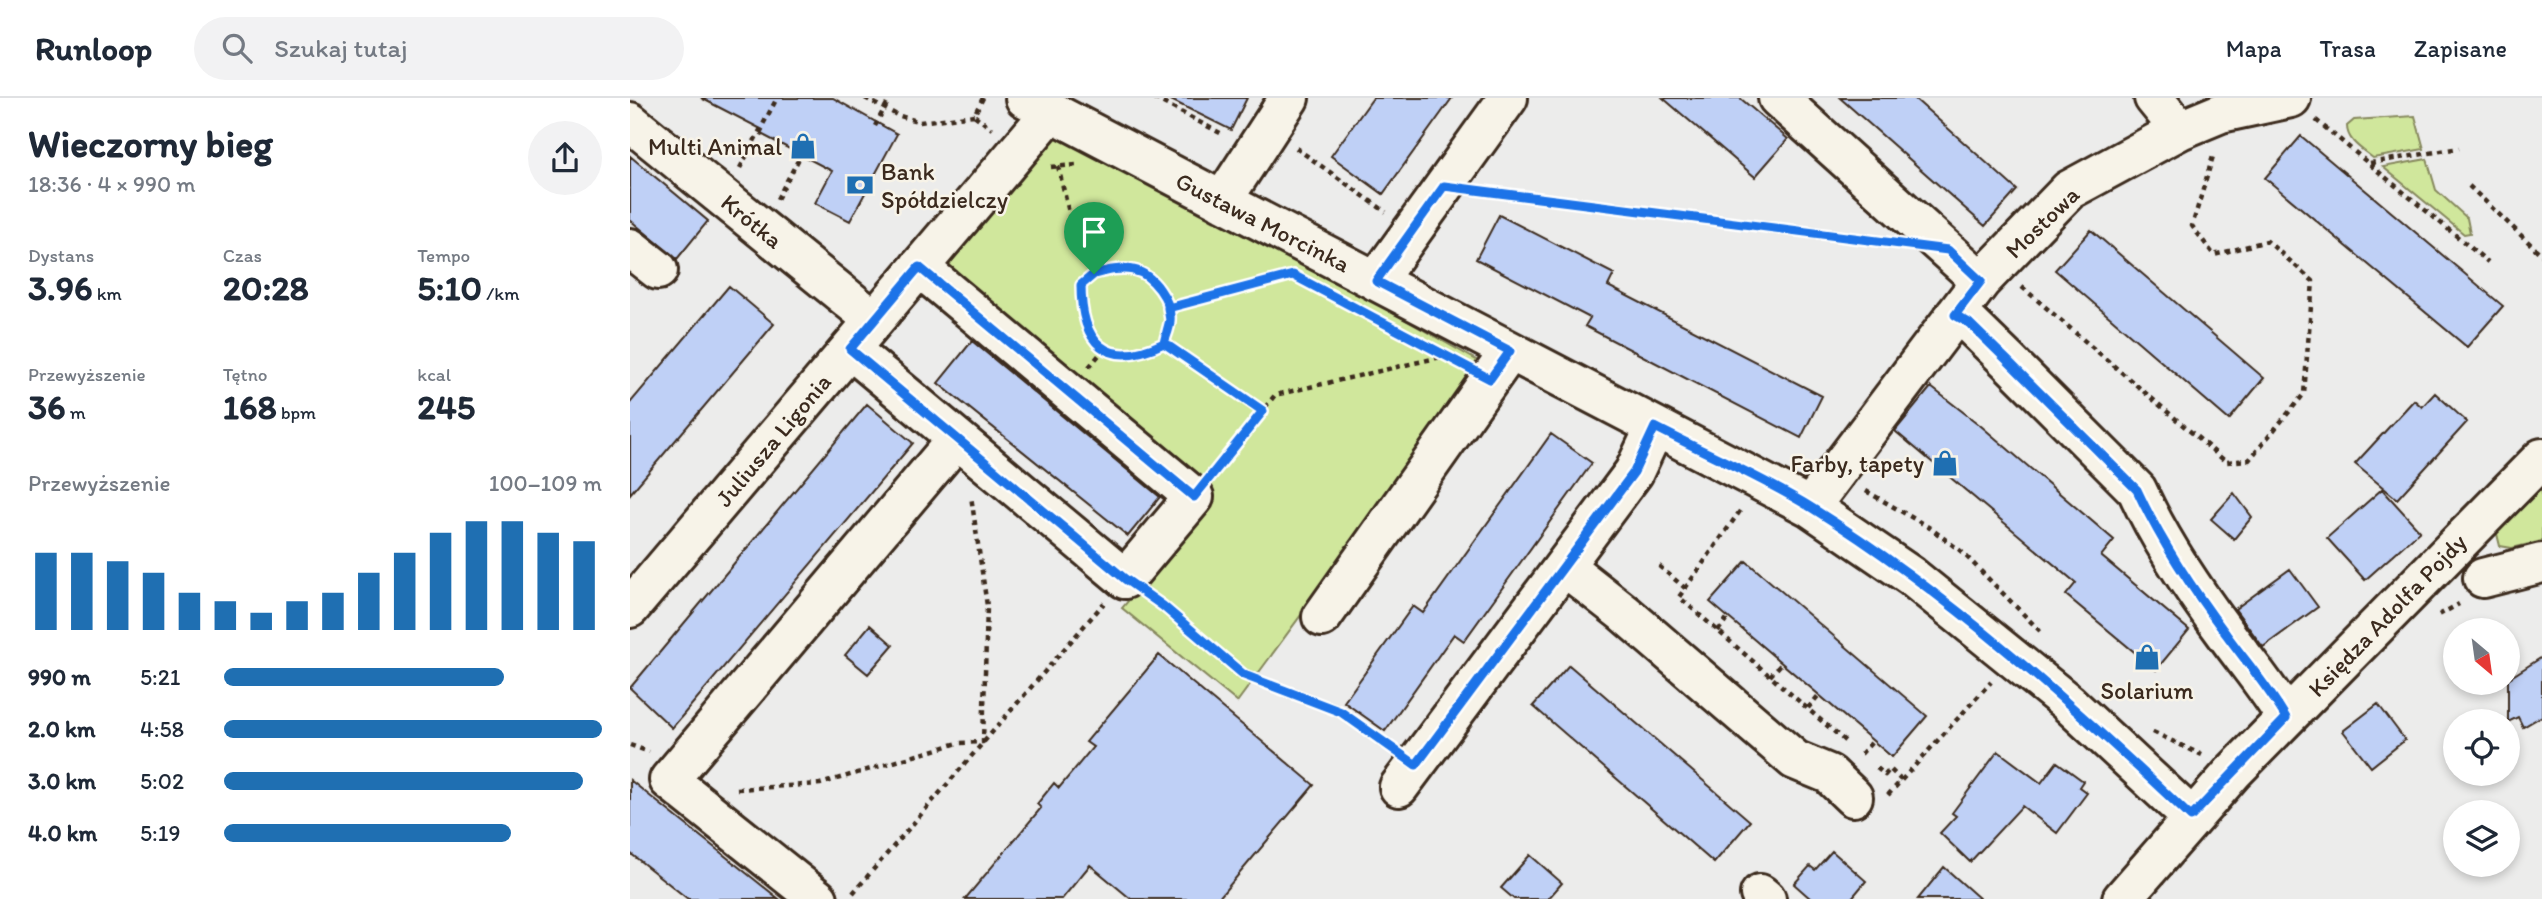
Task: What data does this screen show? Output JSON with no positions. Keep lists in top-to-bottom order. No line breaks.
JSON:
{"streets":{"street":["Krótka","Gustawa Morcinka","Mostowa","Juliusza Ligonia","Księdza Adolfa Pojdy"]},"crossings":[["Krótka","Juliusza Ligonia"],["Gustawa Morcinka","Mostowa"],["Gustawa Morcinka","Juliusza Ligonia"],["Gustawa Morcinka","Księdza Adolfa Pojdy"]],"places":{"shop":["Multi Animal","Farby, tapety","Solarium"],"bank":["Bank Spółdzielczy"]},"north":"bottom right","page":{"header":"Runloop","search":"Szukaj tutaj","nav":["Mapa","Trasa","Zapisane"],"heading":["Wieczorny bieg","18:36 · 4 × 990 m"],"stats":[["Dystans","3.96 km"],["Czas","20:28"],["Tempo","5:10 /km"],["Przewyższenie","36 m"],["Tętno","168 bpm"],["kcal","245"]],"chart":["Przewyższenie","100–109 m"],"list":[{"name":"990 m","note":"5:21"},{"name":"2.0 km","note":"4:58"},{"name":"3.0 km","note":"5:02"},{"name":"4.0 km","note":"5:19"}]}}
